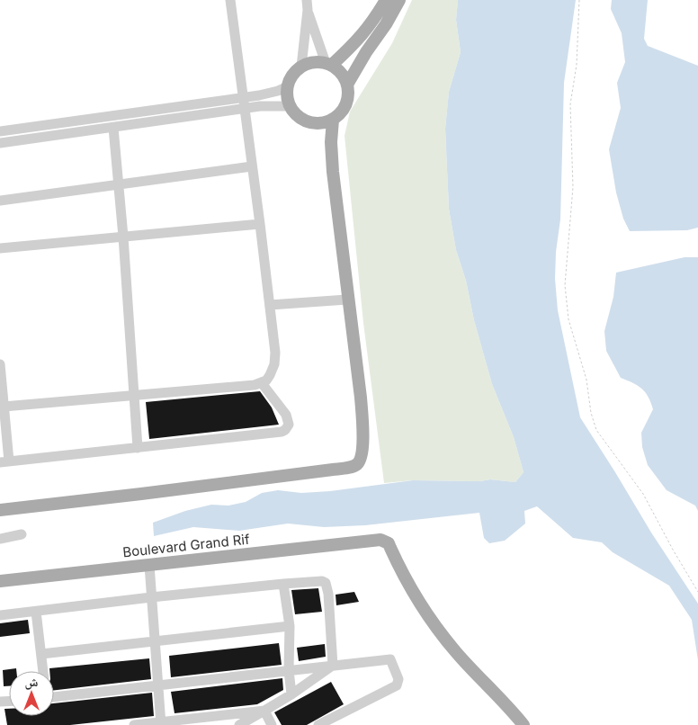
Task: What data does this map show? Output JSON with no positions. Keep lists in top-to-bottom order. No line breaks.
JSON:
{"streets":{"main road":["Boulevard Grand Rif"]},"north":"top"}
